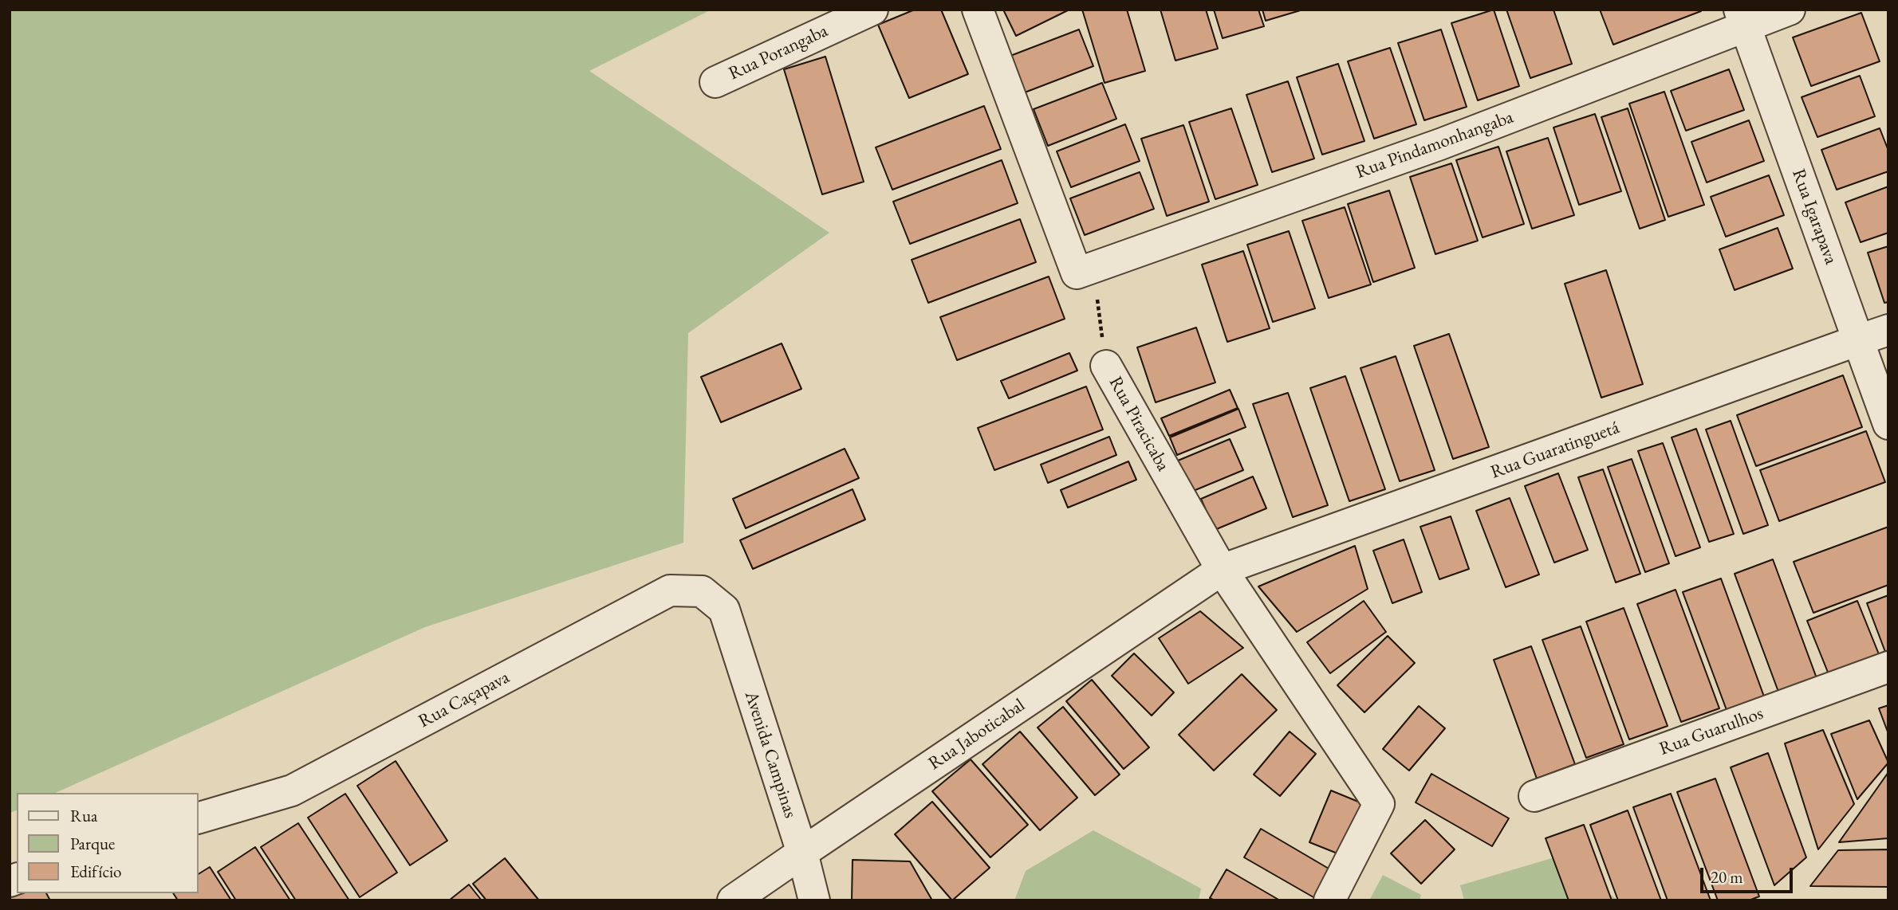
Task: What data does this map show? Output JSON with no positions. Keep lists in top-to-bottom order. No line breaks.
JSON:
{"streets":{"street":["Rua Porangaba","Rua Pindamonhangaba","Rua Igarapava","Rua Piracicaba","Rua Guaratinguetá","Rua Caçapava","Rua Guarulhos","Rua Jaboticabal","Avenida Campinas"]},"crossings":[["Rua Pindamonhangaba","Rua Igarapava"],["Rua Pindamonhangaba","Rua Piracicaba"],["Rua Igarapava","Rua Guaratinguetá"],["Rua Piracicaba","Rua Guaratinguetá"],["Rua Piracicaba","Rua Jaboticabal"],["Rua Guaratinguetá","Rua Jaboticabal"],["Rua Caçapava","Avenida Campinas"],["Rua Jaboticabal","Avenida Campinas"]],"legend":["Rua","Parque","Edifício"],"scale_bar":"20 m"}
